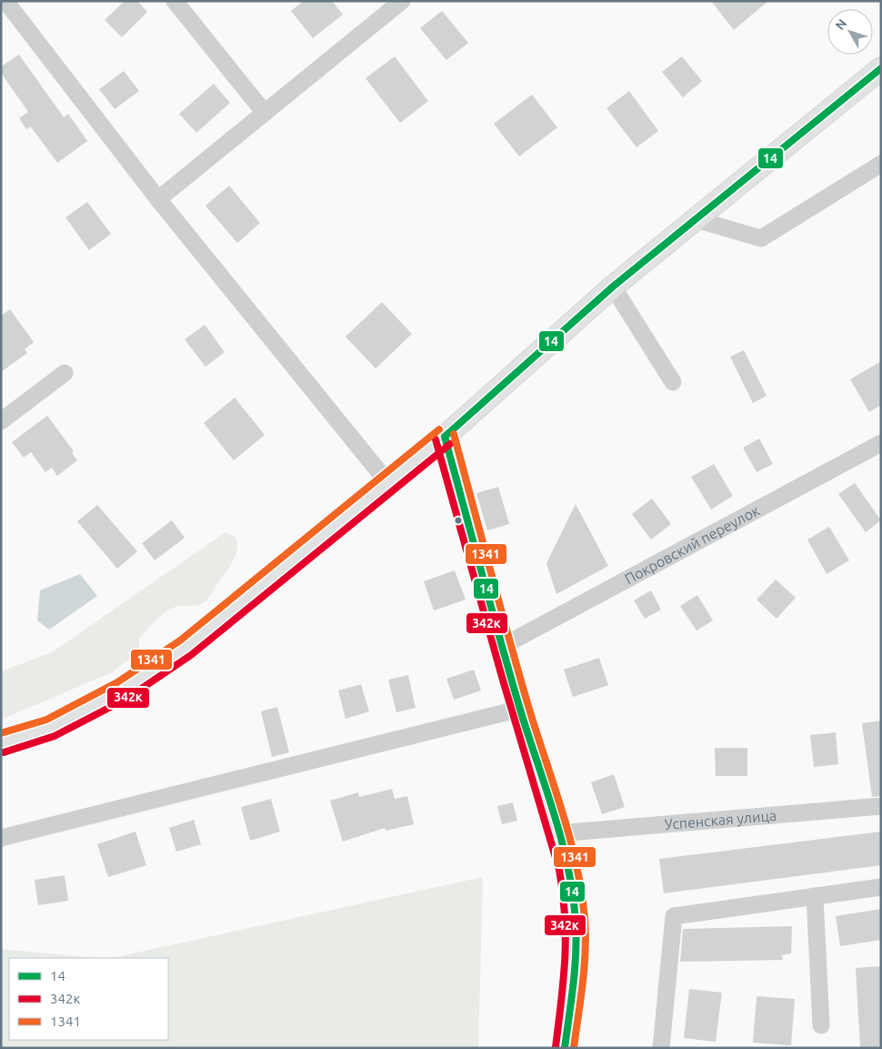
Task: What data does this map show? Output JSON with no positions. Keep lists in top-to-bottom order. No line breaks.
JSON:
{"streets":{"street":["Покровский переулок","Успенская улица"]},"lines":["transit line 14","transit line 1341","transit line 342к"],"legend":["14","342к","1341"],"north":"top left"}
